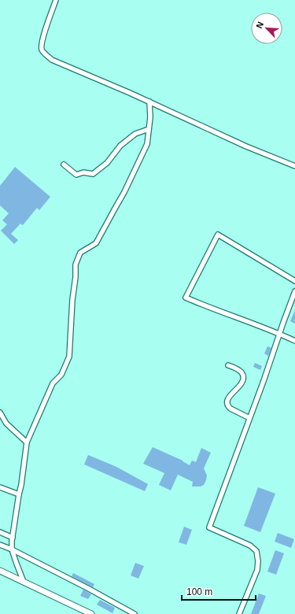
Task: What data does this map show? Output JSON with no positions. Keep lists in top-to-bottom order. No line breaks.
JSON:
{"scale_bar":"100 m","north":"top left"}
